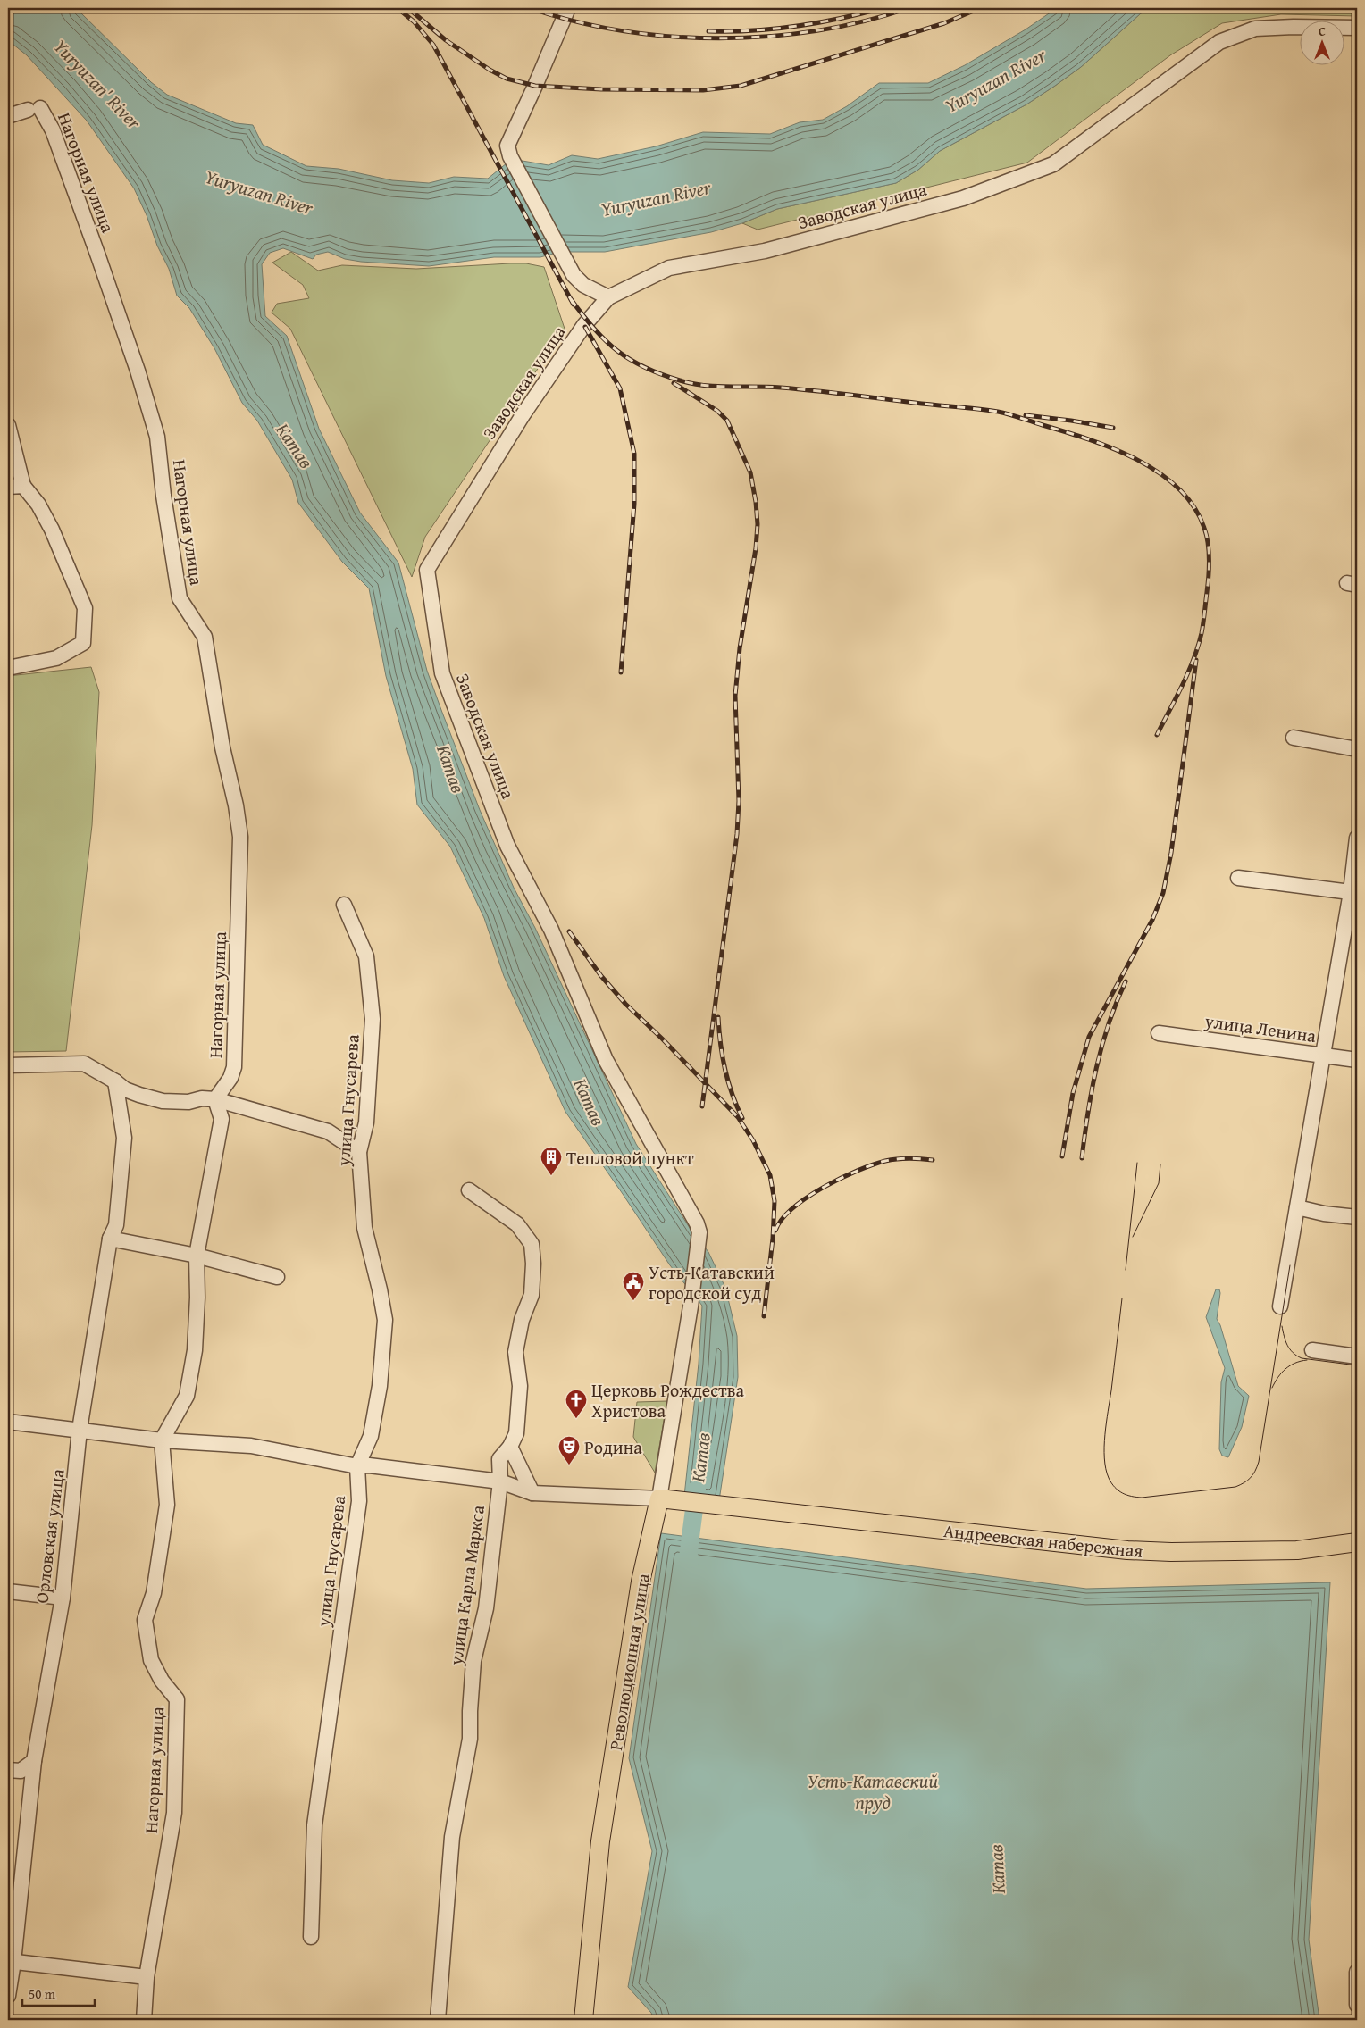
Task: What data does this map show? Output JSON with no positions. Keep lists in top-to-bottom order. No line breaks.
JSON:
{"streets":{"main road":["Андреевская набережная","Революционная улица"],"street":["Нагорная улица","Заводская улица","улица Ленина","улица Гнусарева","Орловская улица","улица Карла Маркса"]},"crossings":[["Заводская улица","Революционная улица"],["Андреевская набережная","Революционная улица"]],"water":["Yuryuzan River","Yuryuzan' River","Катав","Усть-Катавский пруд"],"places":{"building":["Тепловой пункт"],"public building":["Усть-Катавский городской суд"],"church":["Церковь Рождества Христова"],"theatre":["Родина"]},"scale_bar":"50 m","north":"top"}
